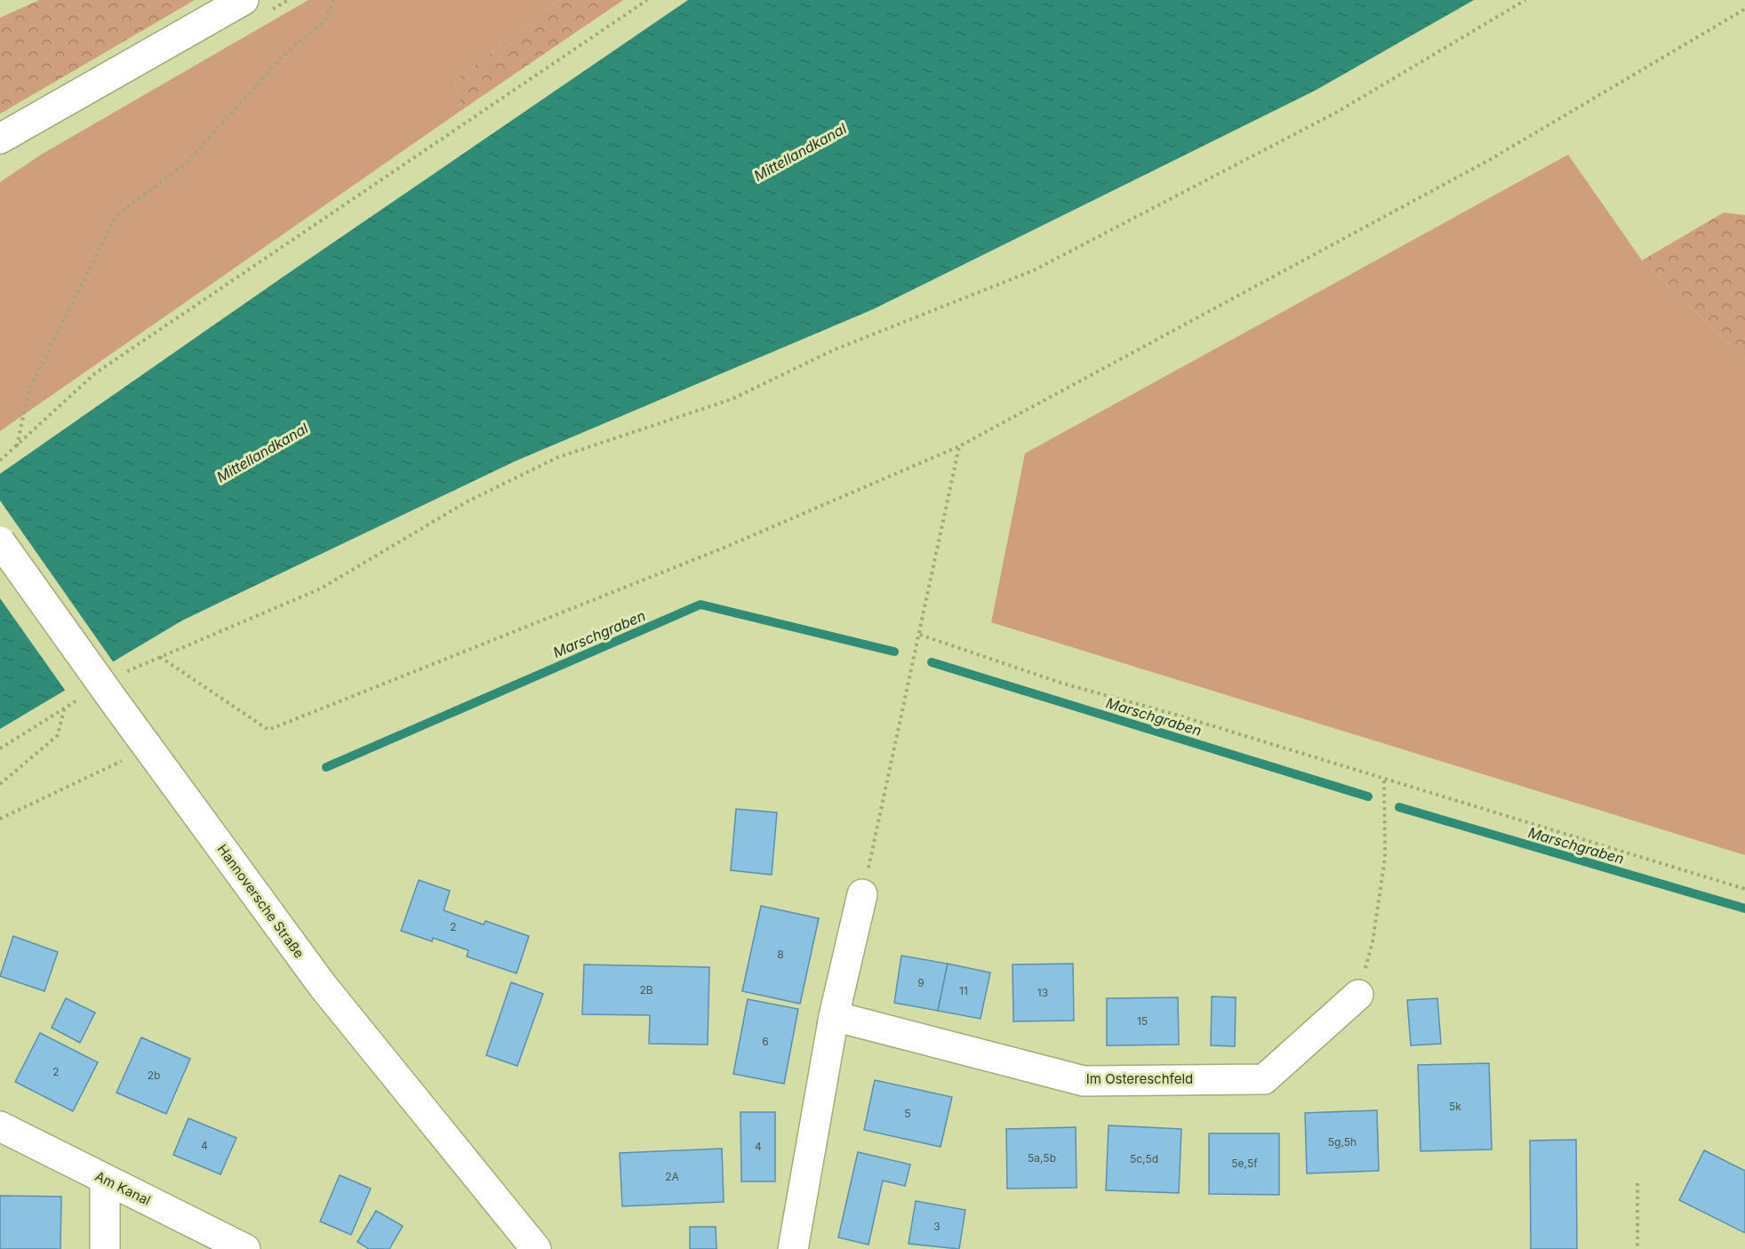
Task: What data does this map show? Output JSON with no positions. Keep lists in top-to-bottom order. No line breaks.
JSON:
{"streets":{"street":["Hannoversche Straße","Im Ostereschfeld","Am Kanal"]},"water":["Mittellandkanal","Marschgraben"],"house_numbers":["2","8","9","2B","11","13","15","6","2","2b","5k","5","5g,5h","4","4","5a,5b","5c,5d","5e,5f","2A","3"]}
